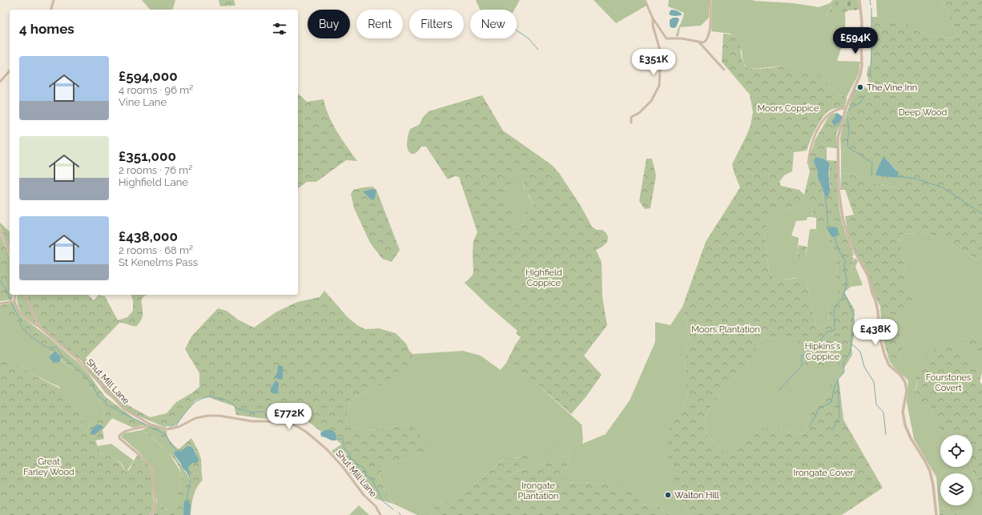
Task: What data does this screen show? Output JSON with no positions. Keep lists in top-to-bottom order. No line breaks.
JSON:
{"streets":{"street":["Shut Mill Lane"]},"parks":["Moors Coppice","Deep Wood","Highfield Coppice","Moors Plantation","Hipkins's Coppice","Fourstones Covert","Great Farley Wood","Irongate Cover","Irongate Plantation"],"places":["The Vine Inn","Walton Hill"],"page":{"chip":["Buy","Rent","Filters","New"],"heading":"4 homes","price":["£594K","£351K","£438K","£772K"],"list":[{"name":"£594,000","note":"4 rooms · 96 m² · Vine Lane"},{"name":"£351,000","note":"2 rooms · 76 m² · Highfield Lane"},{"name":"£438,000","note":"2 rooms · 68 m² · St Kenelms Pass"}]}}
